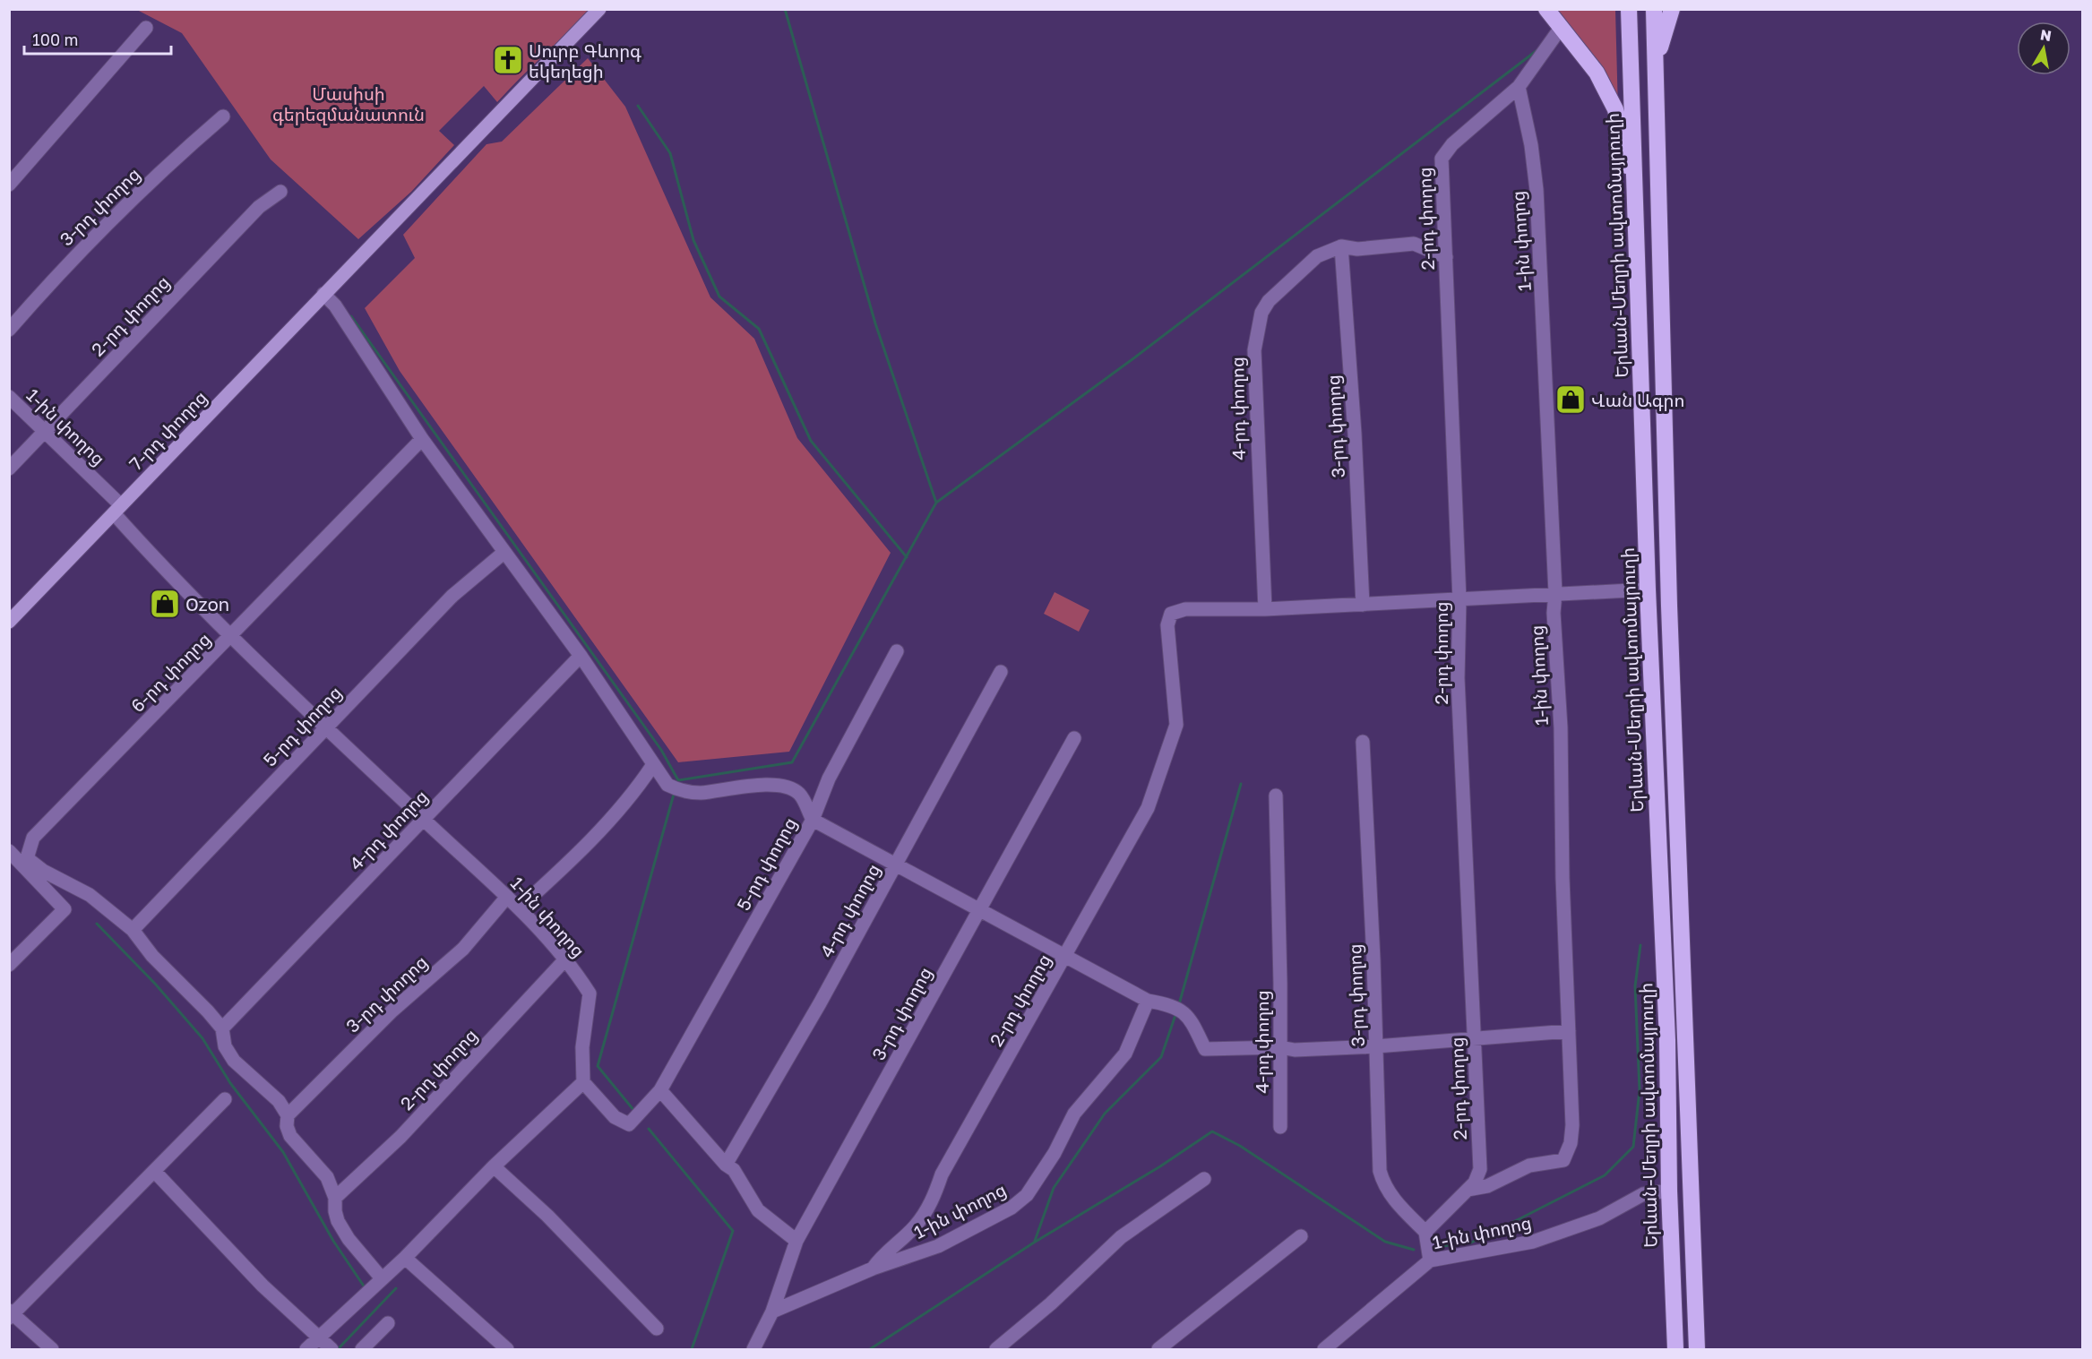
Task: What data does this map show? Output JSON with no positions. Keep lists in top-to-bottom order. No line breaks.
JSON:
{"streets":{"highway":["Երևան-Մեղրի ավտոմայրուղի"],"main road":["7-րդ փողոց"],"street":["3-րդ փողոց","2-րդ փողոց","1-ին փողոց","4-րդ փողոց","6-րդ փողոց","5-րդ փողոց"]},"crossings":[["3-րդ փողոց","2-րդ փողոց"],["3-րդ փողոց","1-ին փողոց"],["3-րդ փողոց","4-րդ փողոց"],["2-րդ փողոց","1-ին փողոց"],["2-րդ փողոց","4-րդ փողոց"],["1-ին փողոց","Երևան-Մեղրի ավտոմայրուղի"],["1-ին փողոց","4-րդ փողոց"],["1-ին փողոց","7-րդ փողոց"],["1-ին փողոց","6-րդ փողոց"],["1-ին փողոց","5-րդ փողոց"]],"parks":["Մասիսի գերեզմանատուն"],"places":{"church":["Սուրբ Գևորգ եկեղեցի"],"shop":["Վան Ագրո","Ozon"]},"scale_bar":"100 m","north":"top"}
